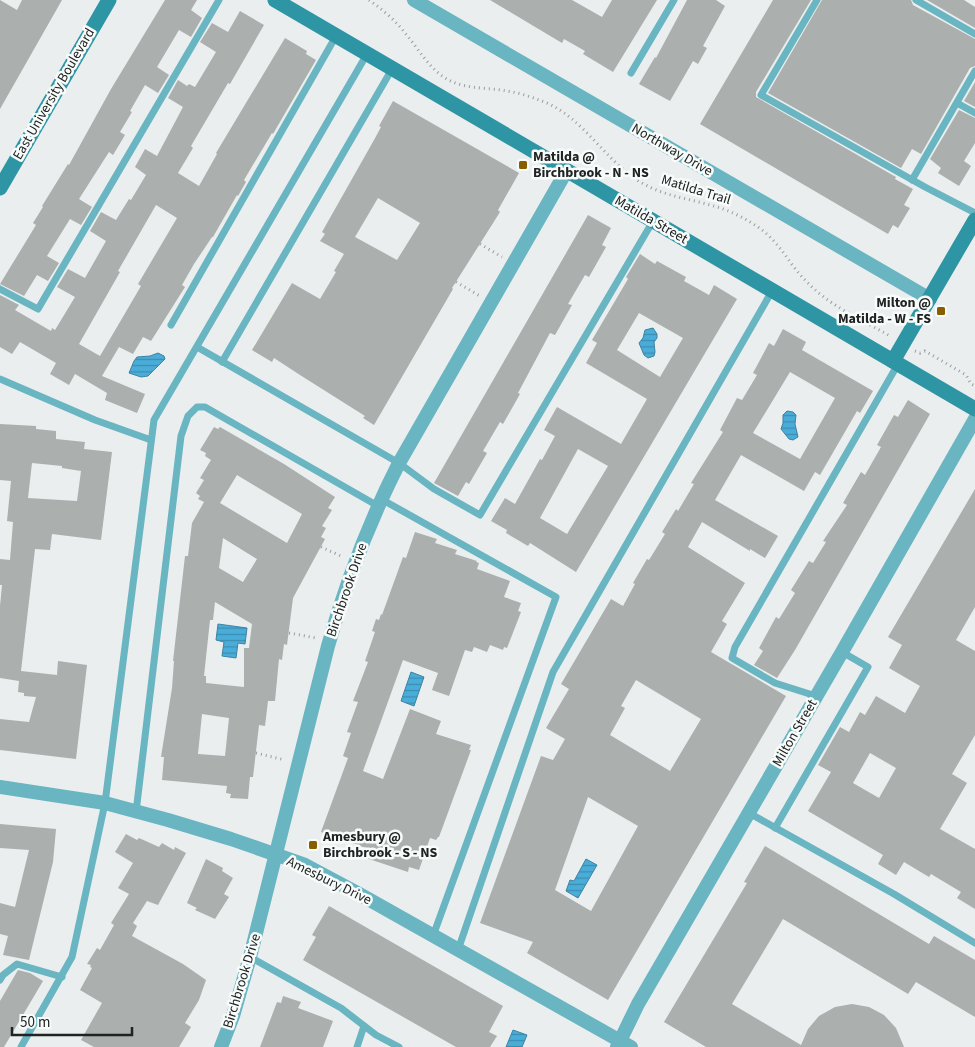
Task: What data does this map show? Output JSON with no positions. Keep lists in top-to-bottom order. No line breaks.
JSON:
{"streets":{"street":["East University Boulevard","Northway Drive","Matilda Street","Birchbrook Drive","Milton Street","Amesbury Drive"],"path":["Matilda Trail"]},"crossings":[["Matilda Street","Birchbrook Drive"],["Birchbrook Drive","Amesbury Drive"],["Milton Street","Amesbury Drive"]],"places":{"transit":["Matilda @ Birchbrook - N - NS","Milton @ Matilda - W - FS","Amesbury @ Birchbrook - S - NS"]},"scale_bar":"50 m"}
